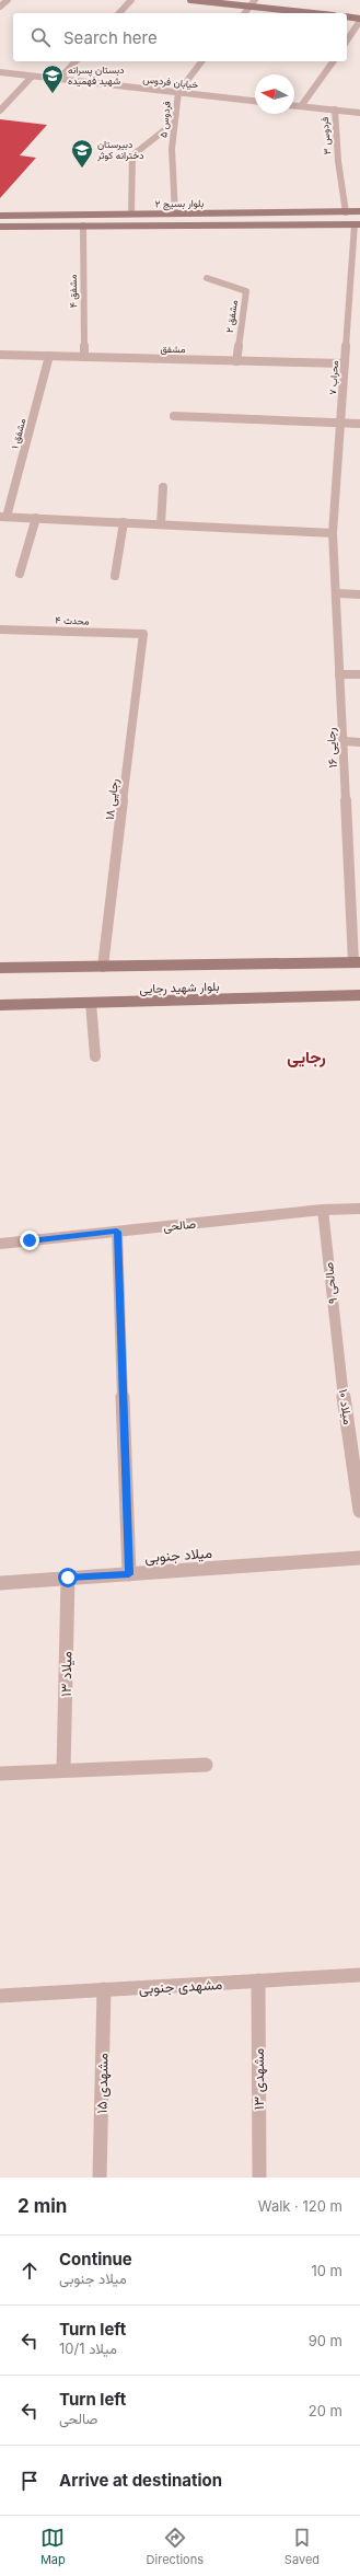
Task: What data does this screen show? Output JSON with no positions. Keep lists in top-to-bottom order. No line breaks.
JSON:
{"streets":{"main road":["بلوار بسیج ۲","بلوار شهید رجایی"],"street":["خیابان فردوس","فردوس ۵","فردوس ۳","مشفق ۴","مشفق ۲","مشفق","محراب ۷","مشفق ۱","محدث ۴","رجایی ۱۶","رجایی ۱۸","صالحی","صالحی ۹","میلاد ۱۰","میلاد جنوبی","میلاد ۱۳","مشهدی جنوبی","مشهدی ۱۳","مشهدی ۱۵"]},"crossings":[["خیابان فردوس","فردوس ۵"],["فردوس ۵","بلوار بسیج ۲"],["فردوس ۳","بلوار بسیج ۲"],["بلوار بسیج ۲","مشفق ۴"],["بلوار بسیج ۲","محراب ۷"],["مشفق ۴","مشفق"],["مشفق ۲","مشفق"],["مشفق","محراب ۷"],["مشفق","مشفق ۱"],["محراب ۷","رجایی ۱۶"],["محدث ۴","رجایی ۱۸"],["رجایی ۱۶","بلوار شهید رجایی"],["رجایی ۱۸","بلوار شهید رجایی"],["صالحی","صالحی ۹"],["صالحی ۹","میلاد ۱۰"],["میلاد جنوبی","میلاد ۱۳"],["مشهدی جنوبی","مشهدی ۱۳"],["مشهدی جنوبی","مشهدی ۱۵"]],"districts":["رجایی"],"places":{"school or university":["دبستان پسرانه شهید فهمیده","دبیرستان دخترانه کوثر"]},"north":"left","page":{"search":"Search here","heading":["2 min","Walk · 120 m"],"list":[["Continue","میلاد جنوبی","10 m"],["Turn left","میلاد 10/1","90 m"],["Turn left","صالحی","20 m"],"Arrive at destination"],"nav":["Map","Directions","Saved"]}}
